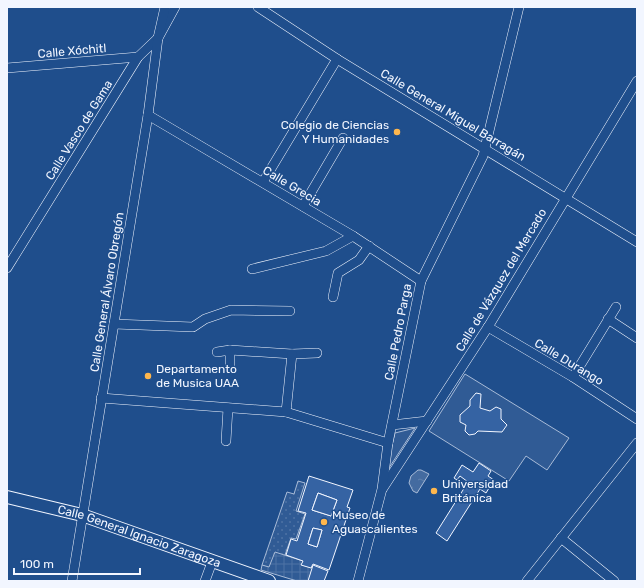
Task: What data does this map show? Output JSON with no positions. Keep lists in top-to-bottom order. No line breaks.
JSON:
{"streets":{"main road":["Calle General Ignacio Zaragoza"],"street":["Calle Xóchitl","Calle General Miguel Barragán","Calle Vasco de Gama","Calle Grecia","Calle de Vázquez del Mercado","Calle General Álvaro Obregón","Calle Pedro Parga","Calle Durango"]},"crossings":[["Calle Xóchitl","Calle Vasco de Gama"],["Calle General Miguel Barragán","Calle de Vázquez del Mercado"],["Calle General Miguel Barragán","Calle Pedro Parga"],["Calle Vasco de Gama","Calle General Álvaro Obregón"],["Calle Grecia","Calle General Álvaro Obregón"],["Calle Grecia","Calle Pedro Parga"],["Calle de Vázquez del Mercado","Calle Pedro Parga"],["Calle de Vázquez del Mercado","Calle Durango"],["Calle General Álvaro Obregón","Calle General Ignacio Zaragoza"]],"places":["Colegio de Ciencias Y Humanidades","Departamento de Musica UAA","Universidad Británica","Museo de Aguascalientes"],"scale_bar":"100 m"}
